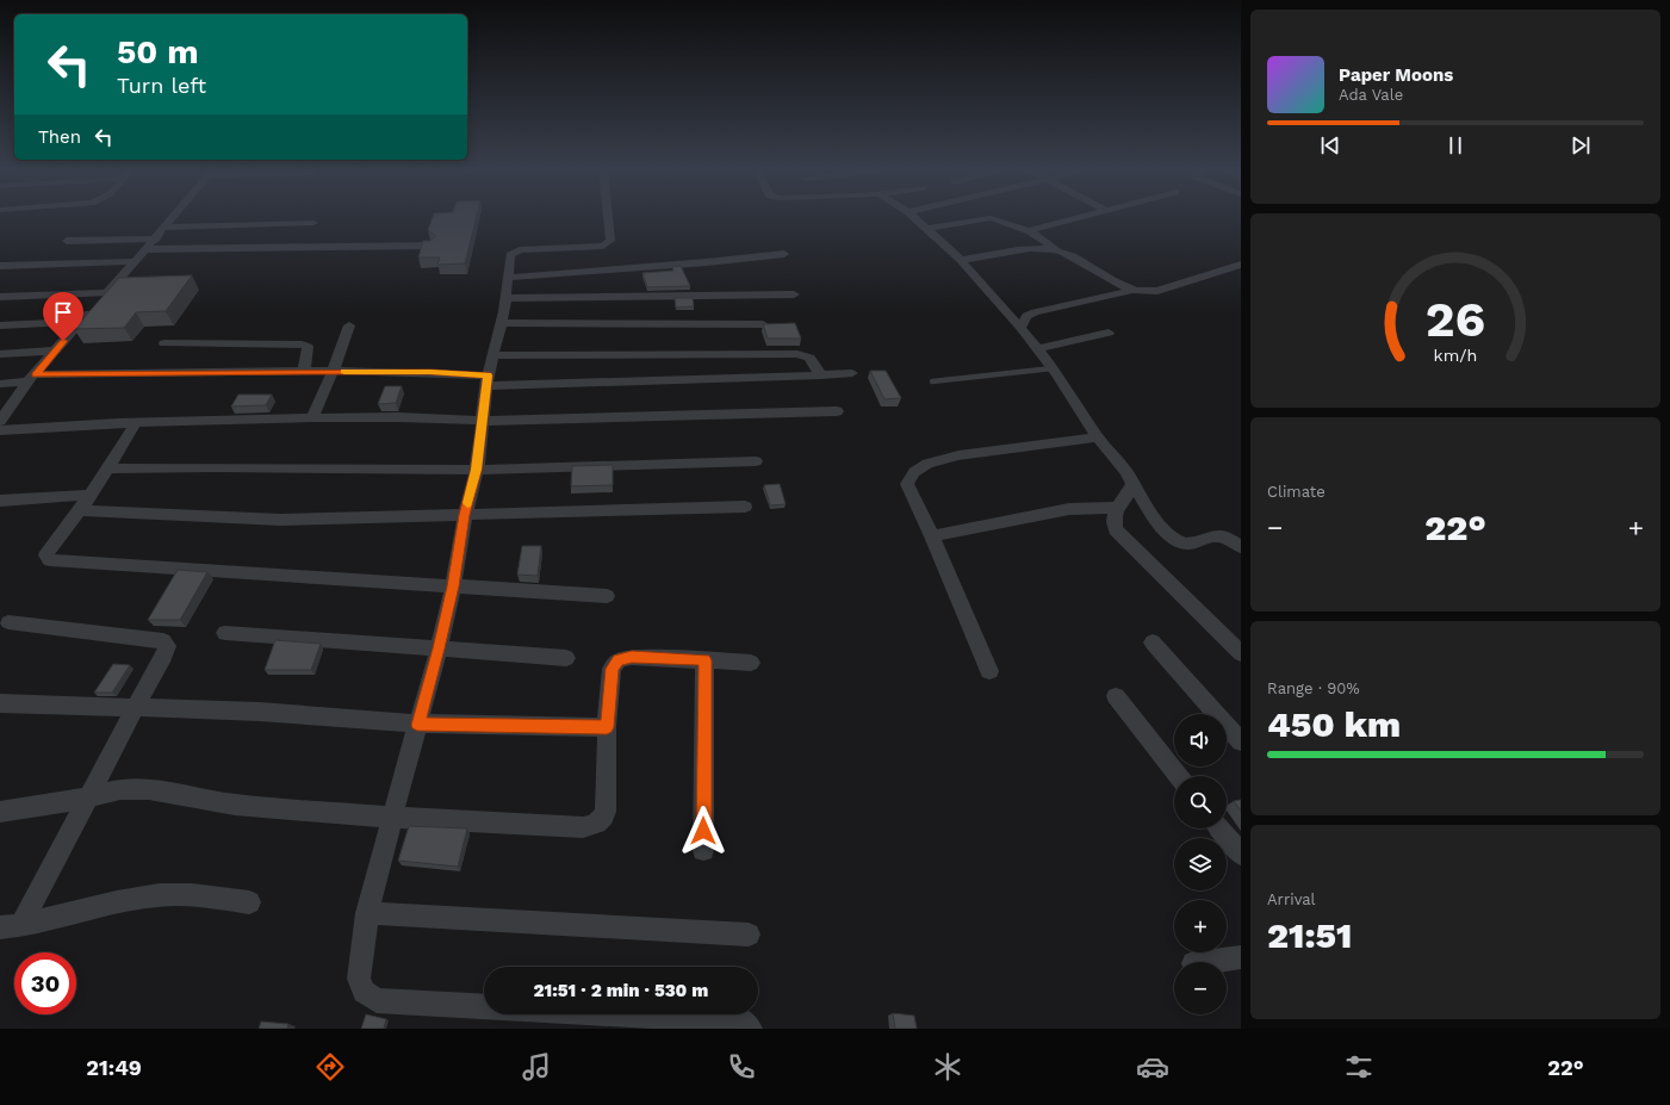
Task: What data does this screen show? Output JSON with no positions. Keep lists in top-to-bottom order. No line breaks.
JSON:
{"page":{"turn":["50 m","Turn left"],"song":["Paper Moons","Ada Vale"],"then":"Then","tile":["Climate",["Range · 90%","450 km"],["Arrival","21:51"]],"heat":["−","22°","+"],"map_buttons":["+","−"],"limit":"30","trip":"21:51 · 2 min · 530 m","tabs":["21:49","22°"],"gauge":["26","km/h"]}}
